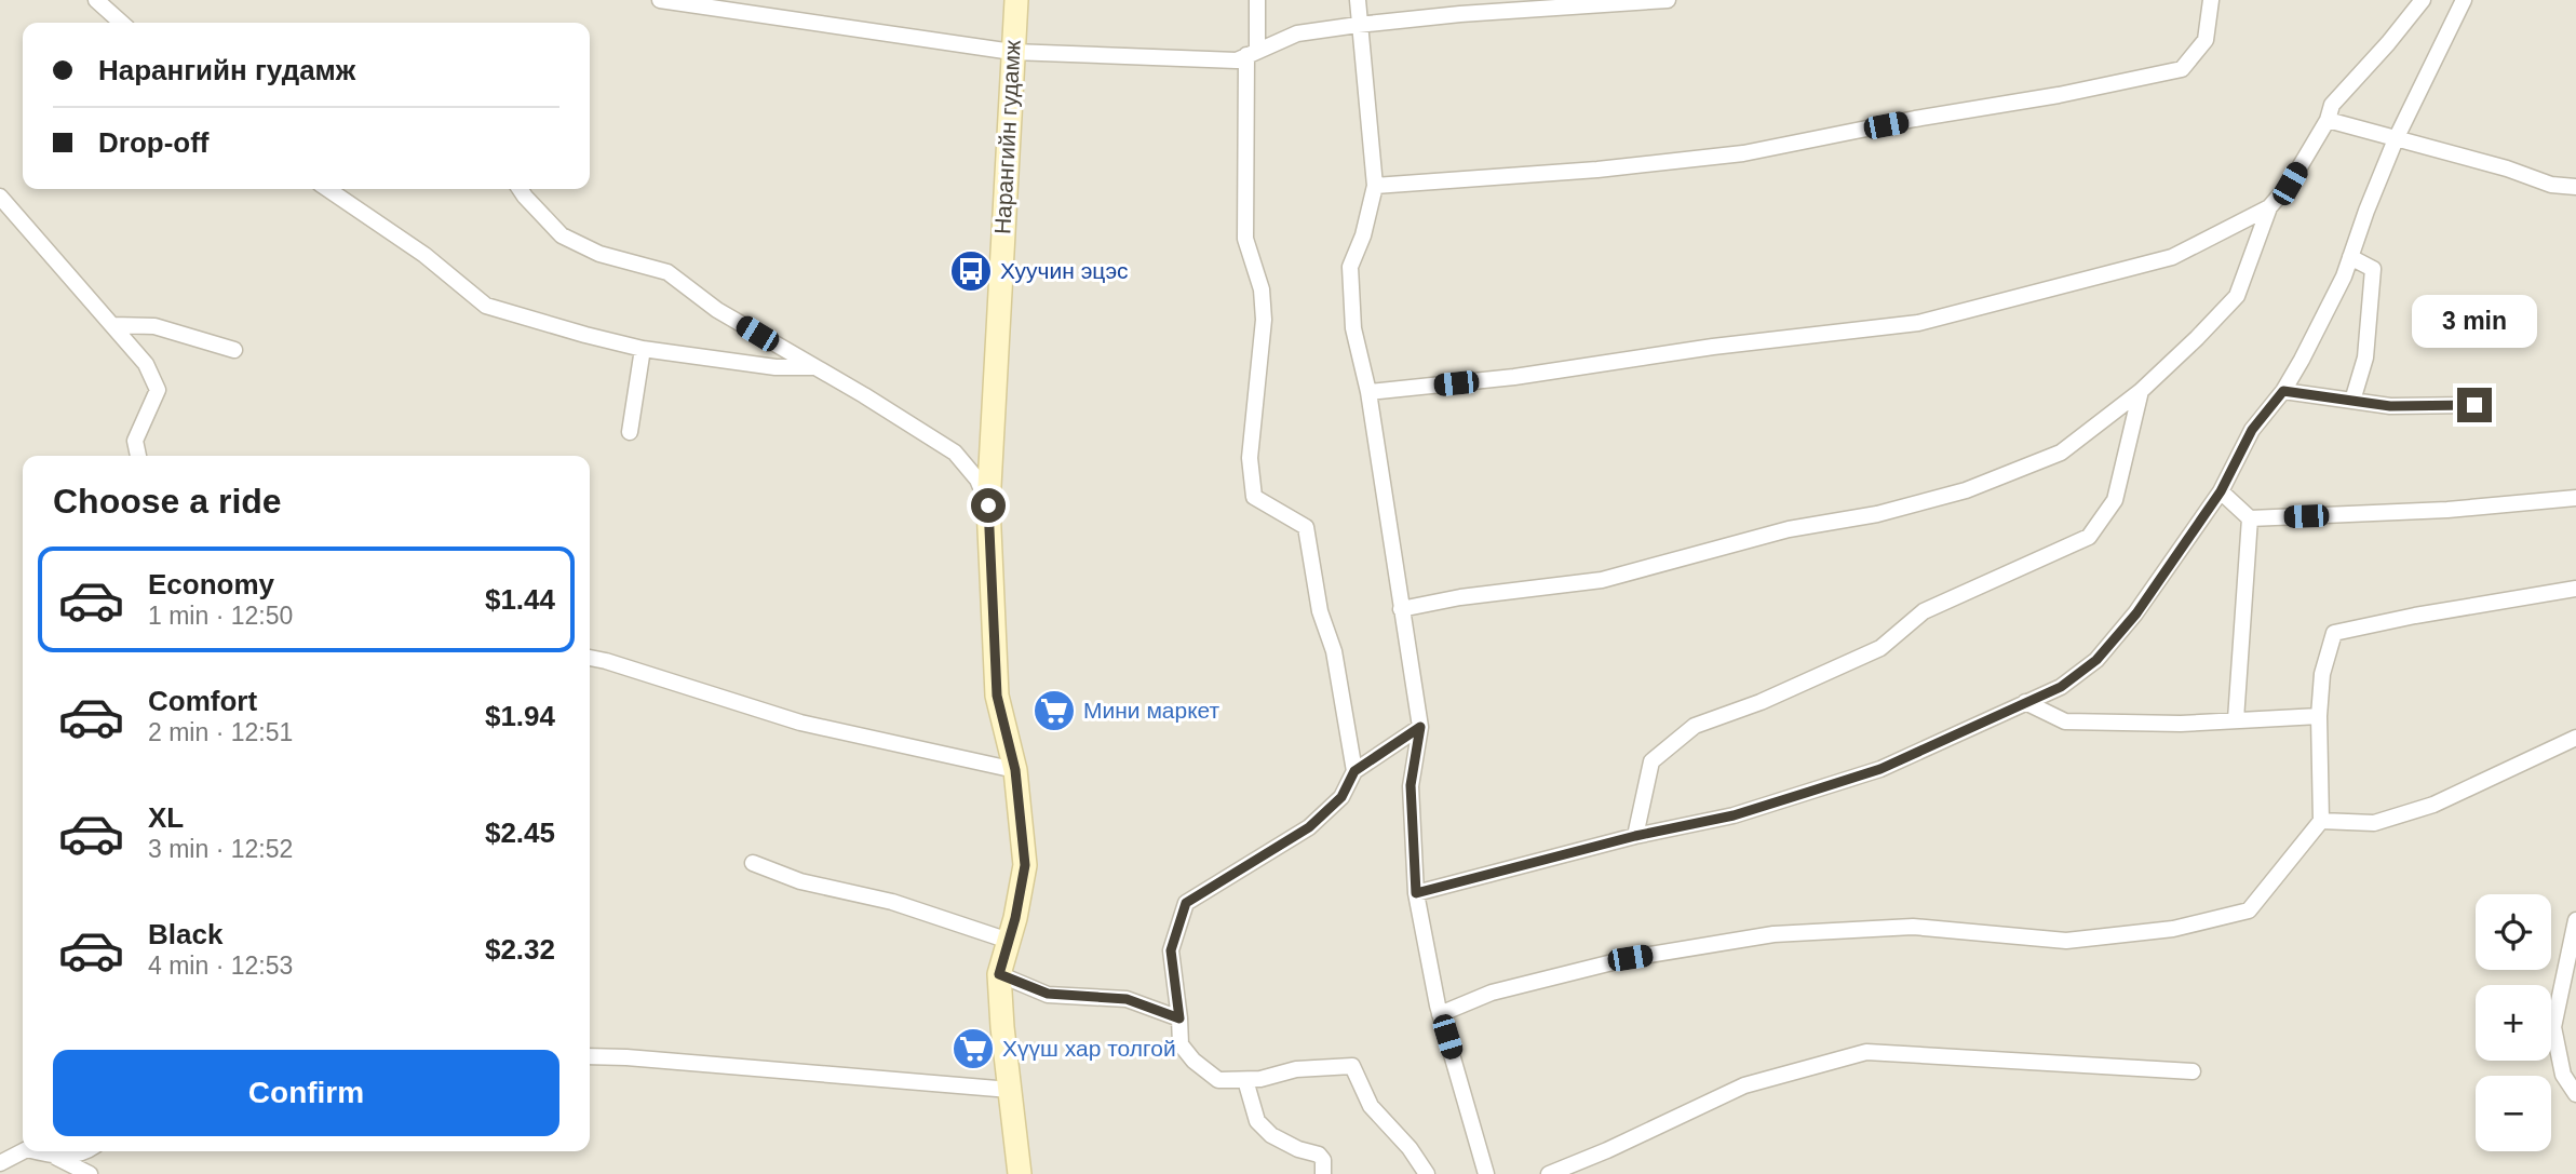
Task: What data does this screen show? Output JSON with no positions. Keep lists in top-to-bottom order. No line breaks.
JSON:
{"streets":{"main road":["Нарангийн гудамж"]},"places":{"bus stop":["Хуучин эцэс"],"supermarket":["Мини маркет","Хүүш хар толгой"]},"page":{"banner":["Нарангийн гудамж","Drop-off"],"bubble":"3 min","heading":"Choose a ride","list":[{"name":"Economy","note":"1 min · 12:50","value":"$1.44"},{"name":"Comfort","note":"2 min · 12:51","value":"$1.94"},{"name":"XL","note":"3 min · 12:52","value":"$2.45"},{"name":"Black","note":"4 min · 12:53","value":"$2.32"}],"map_buttons":["+","−"],"buttons":"Confirm"}}
